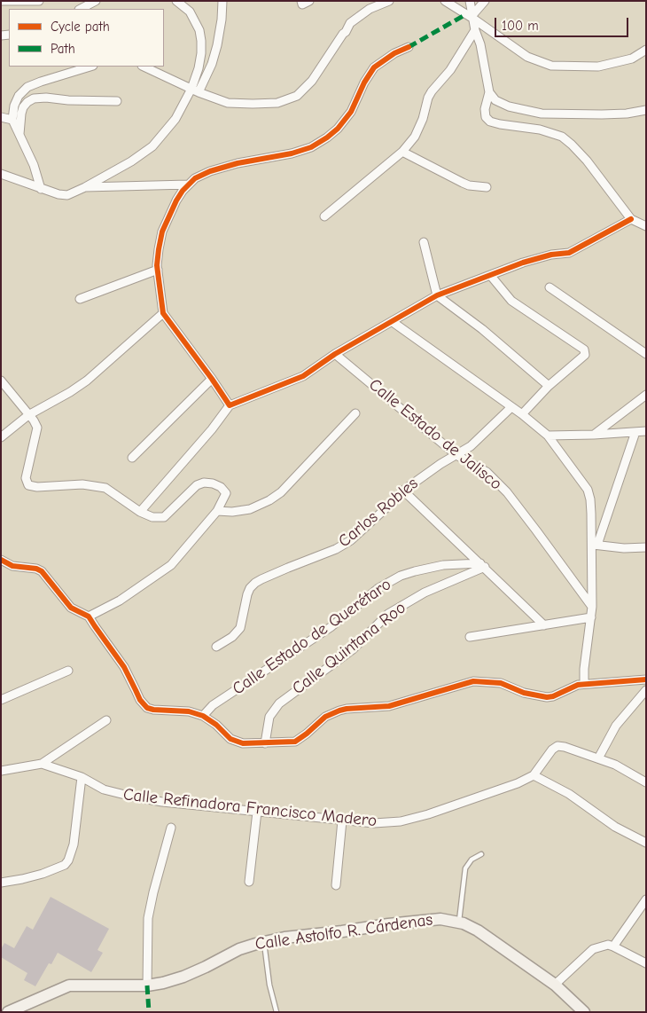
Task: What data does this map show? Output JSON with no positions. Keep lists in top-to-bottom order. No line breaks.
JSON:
{"streets":{"street":["Calle Estado de Jalisco","Carlos Robles","Calle Estado de Querétaro","Calle Quintana Roo","Calle Refinadora Francisco Madero","Calle Astolfo R. Cárdenas"]},"crossings":[["Calle Estado de Jalisco","Carlos Robles"],["Calle Estado de Querétaro","Calle Quintana Roo"]],"legend":["Cycle path","Path"],"scale_bar":"100 m"}
